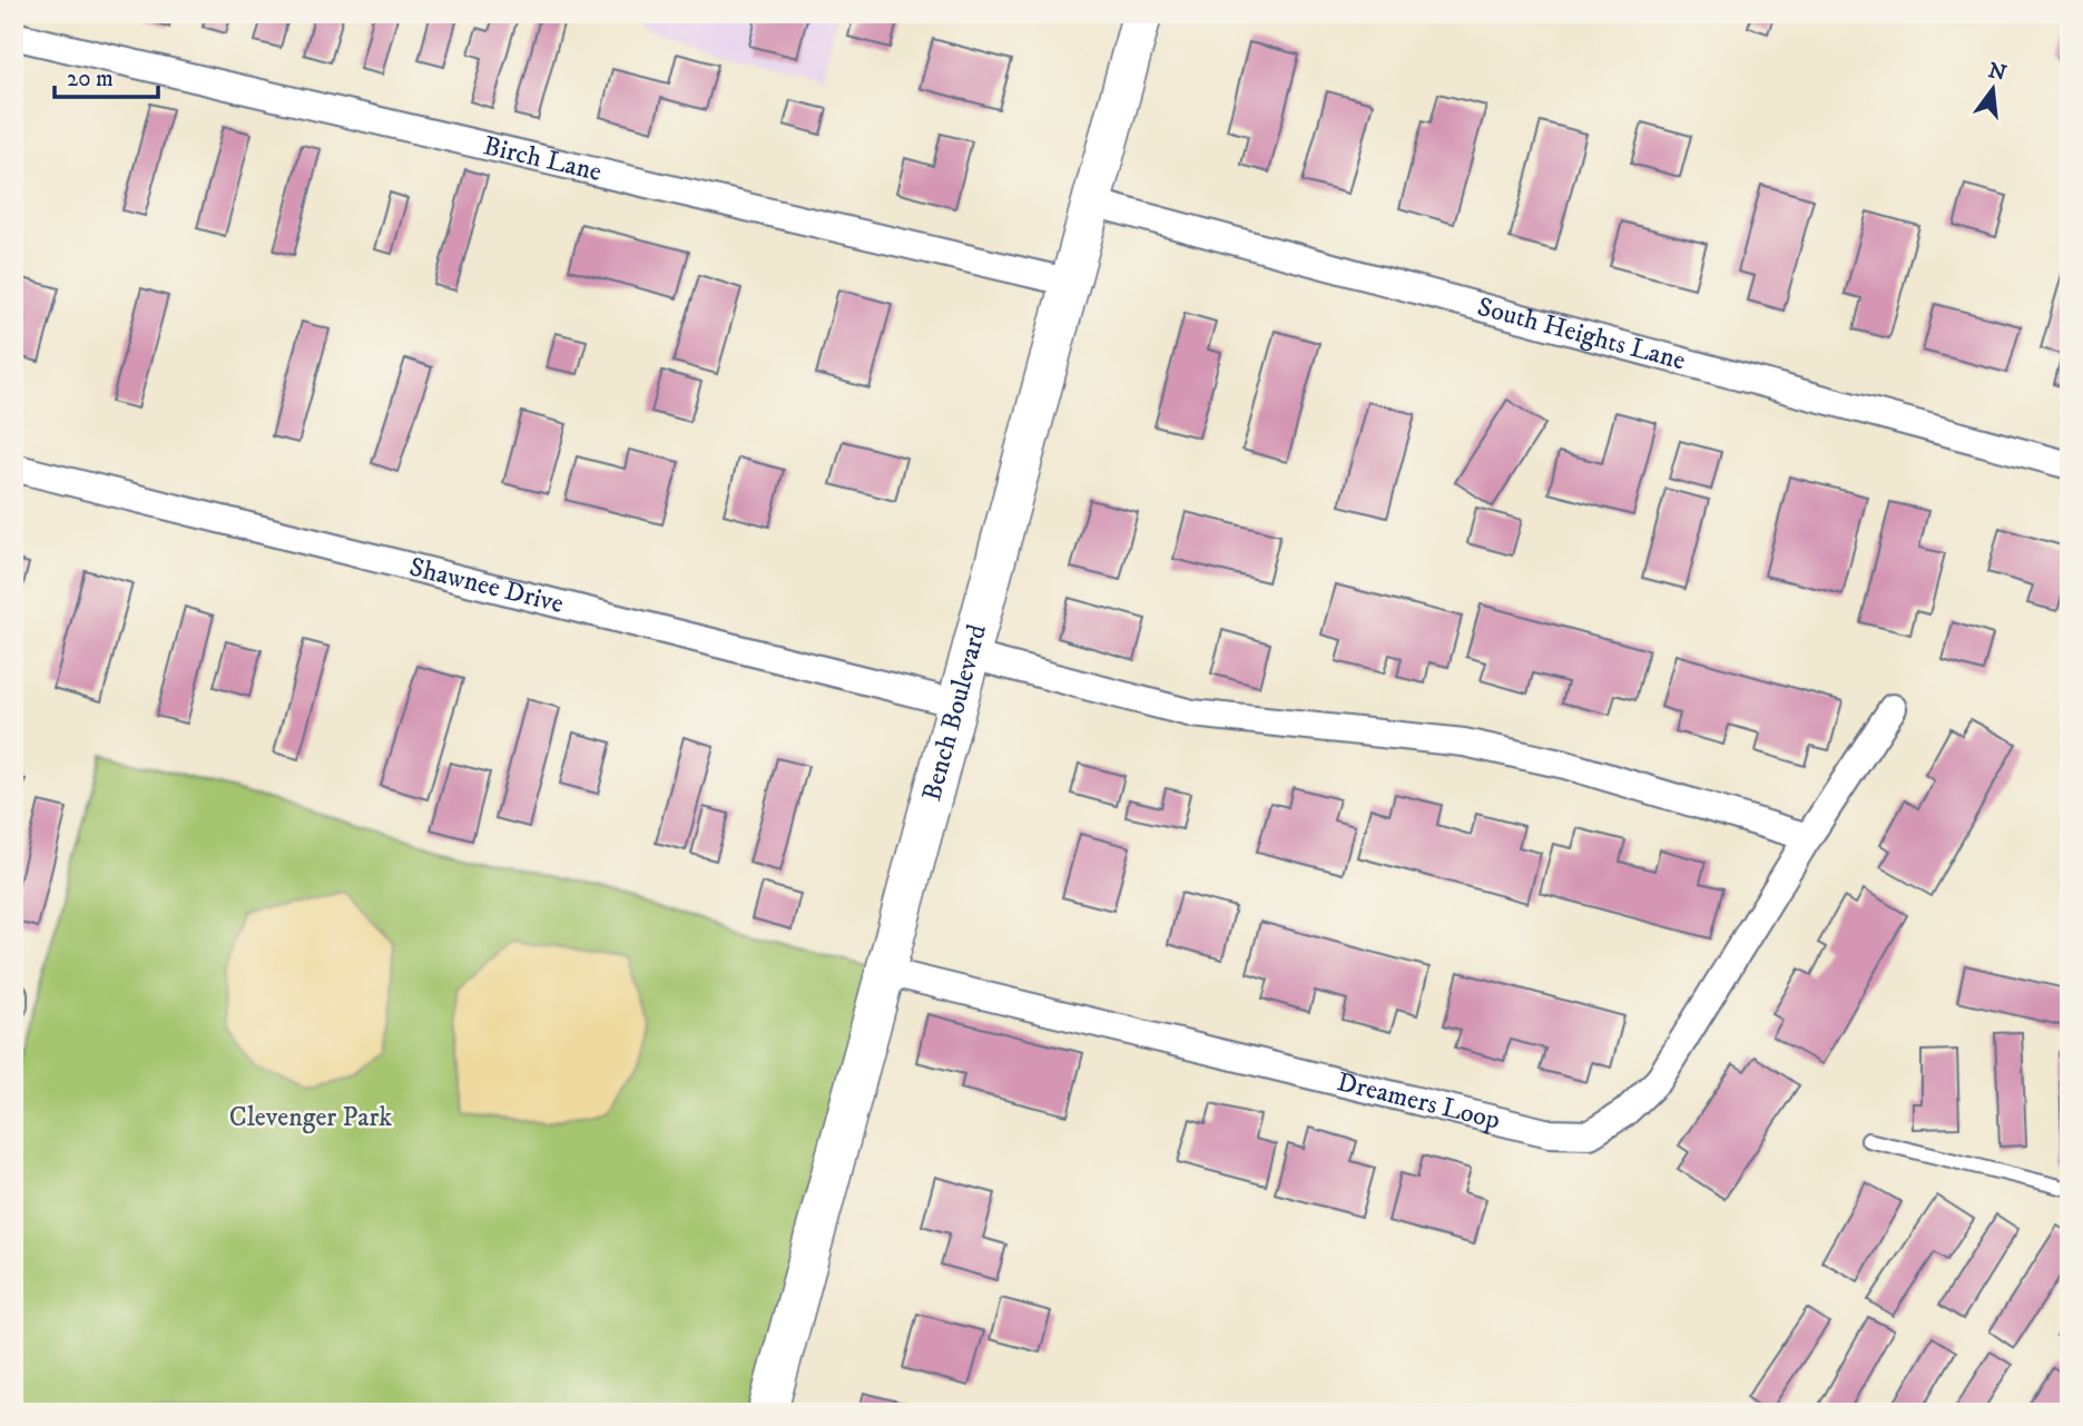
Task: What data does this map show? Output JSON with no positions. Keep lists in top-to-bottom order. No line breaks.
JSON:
{"streets":{"main road":["Bench Boulevard"],"street":["Birch Lane","South Heights Lane","Shawnee Drive","Dreamers Loop"]},"crossings":[["Birch Lane","Bench Boulevard"],["South Heights Lane","Bench Boulevard"],["Shawnee Drive","Bench Boulevard"],["Bench Boulevard","Dreamers Loop"]],"parks":["Clevenger Park"],"scale_bar":"20 m","north":"top"}
